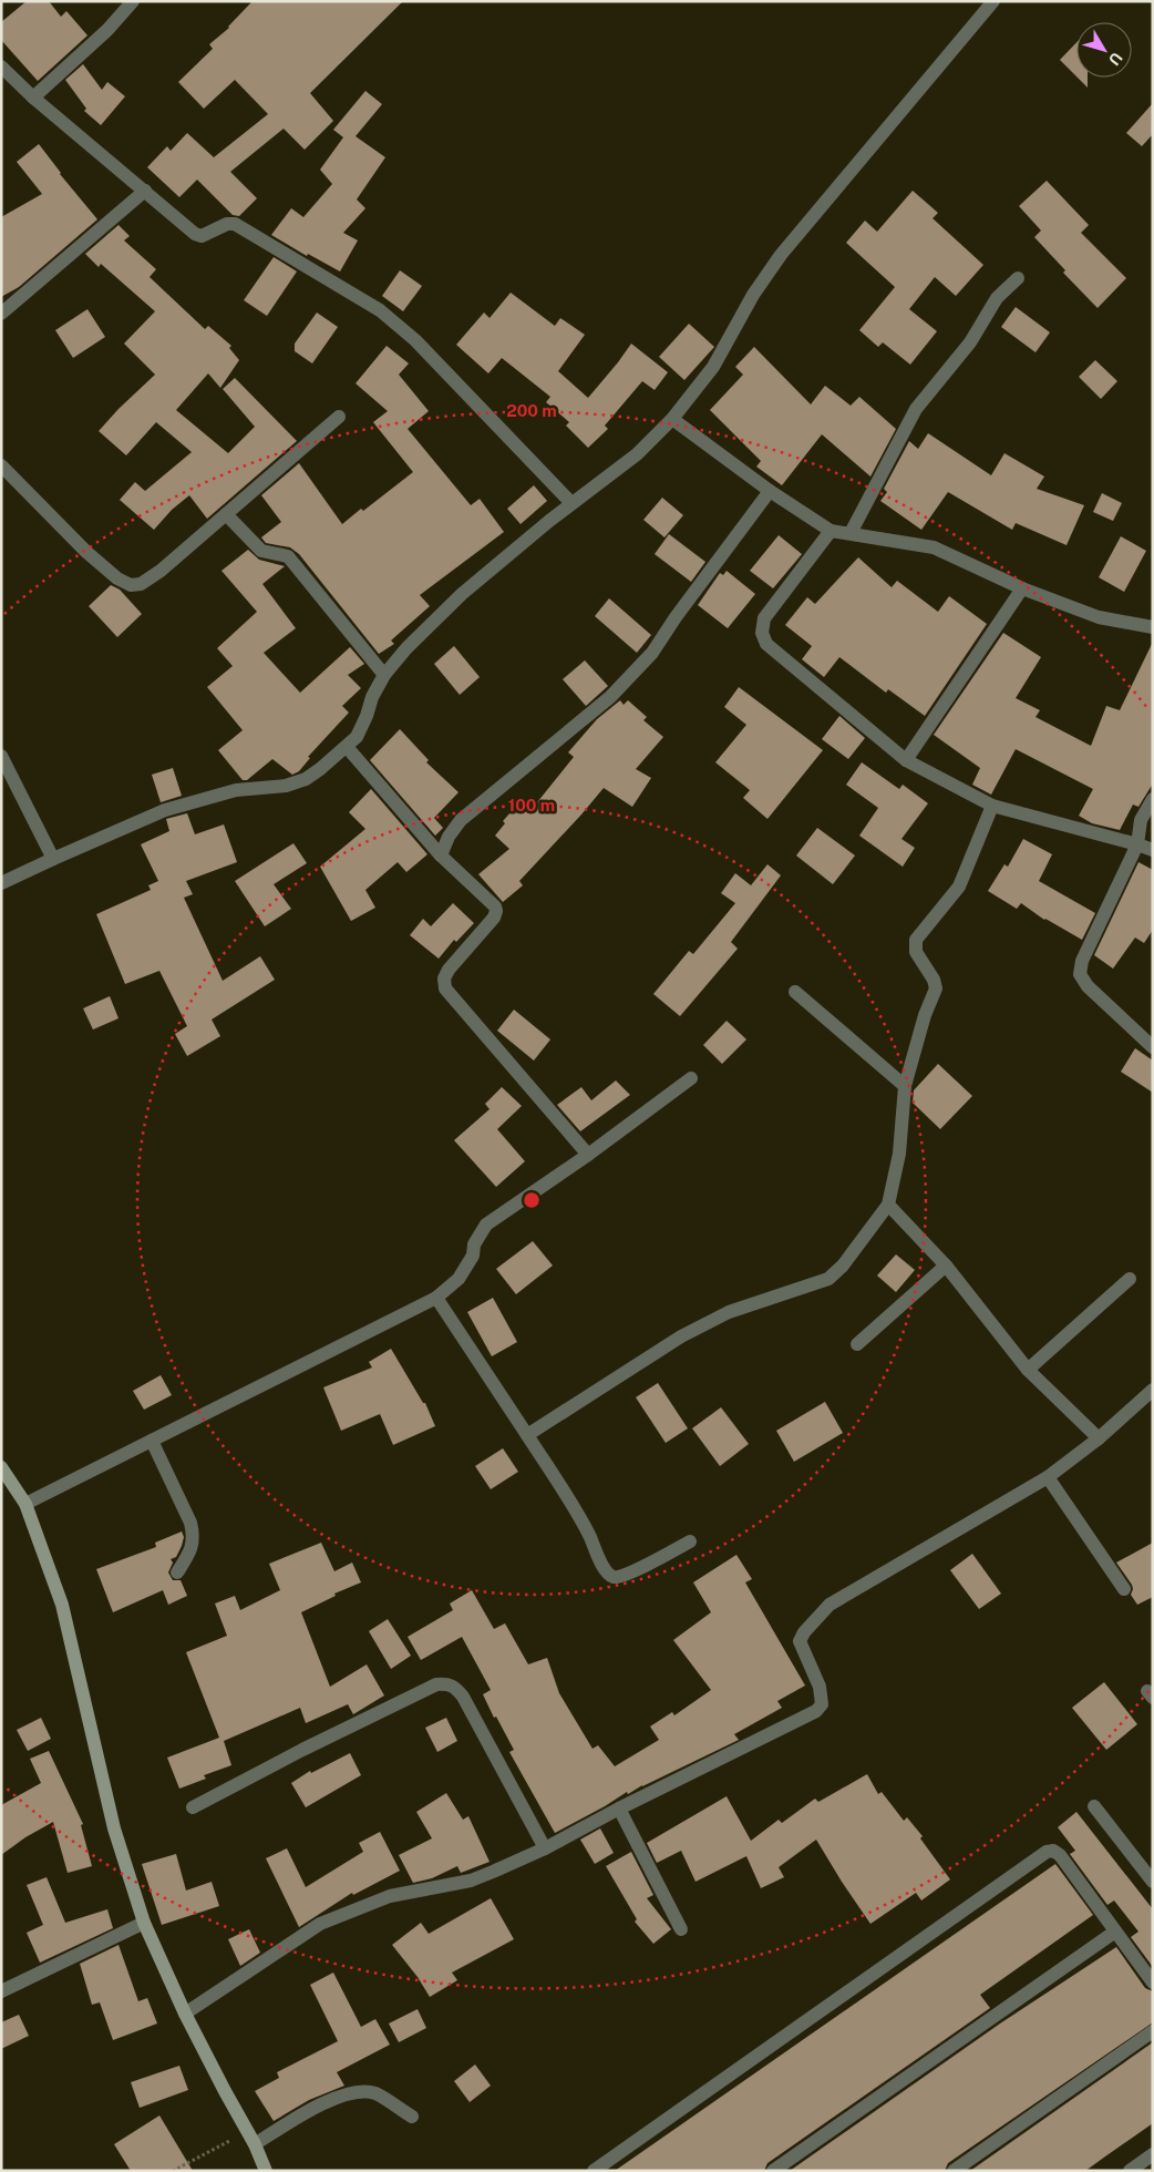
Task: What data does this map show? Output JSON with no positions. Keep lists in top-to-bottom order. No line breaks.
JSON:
{"north":"bottom right","rings":["200 m","100 m"]}
